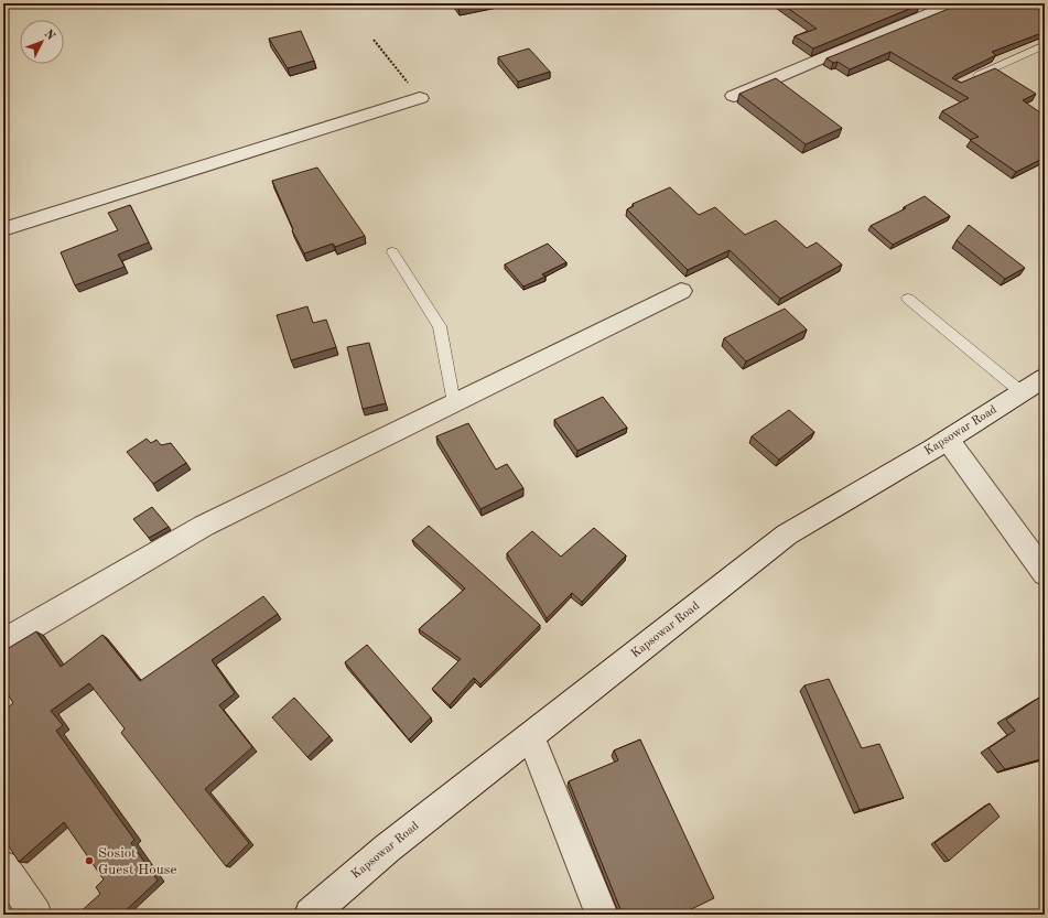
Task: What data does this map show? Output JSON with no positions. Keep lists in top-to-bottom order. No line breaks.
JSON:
{"streets":{"street":["Kapsowar Road"]},"places":["Sosiot Guest House"],"north":"top right"}
